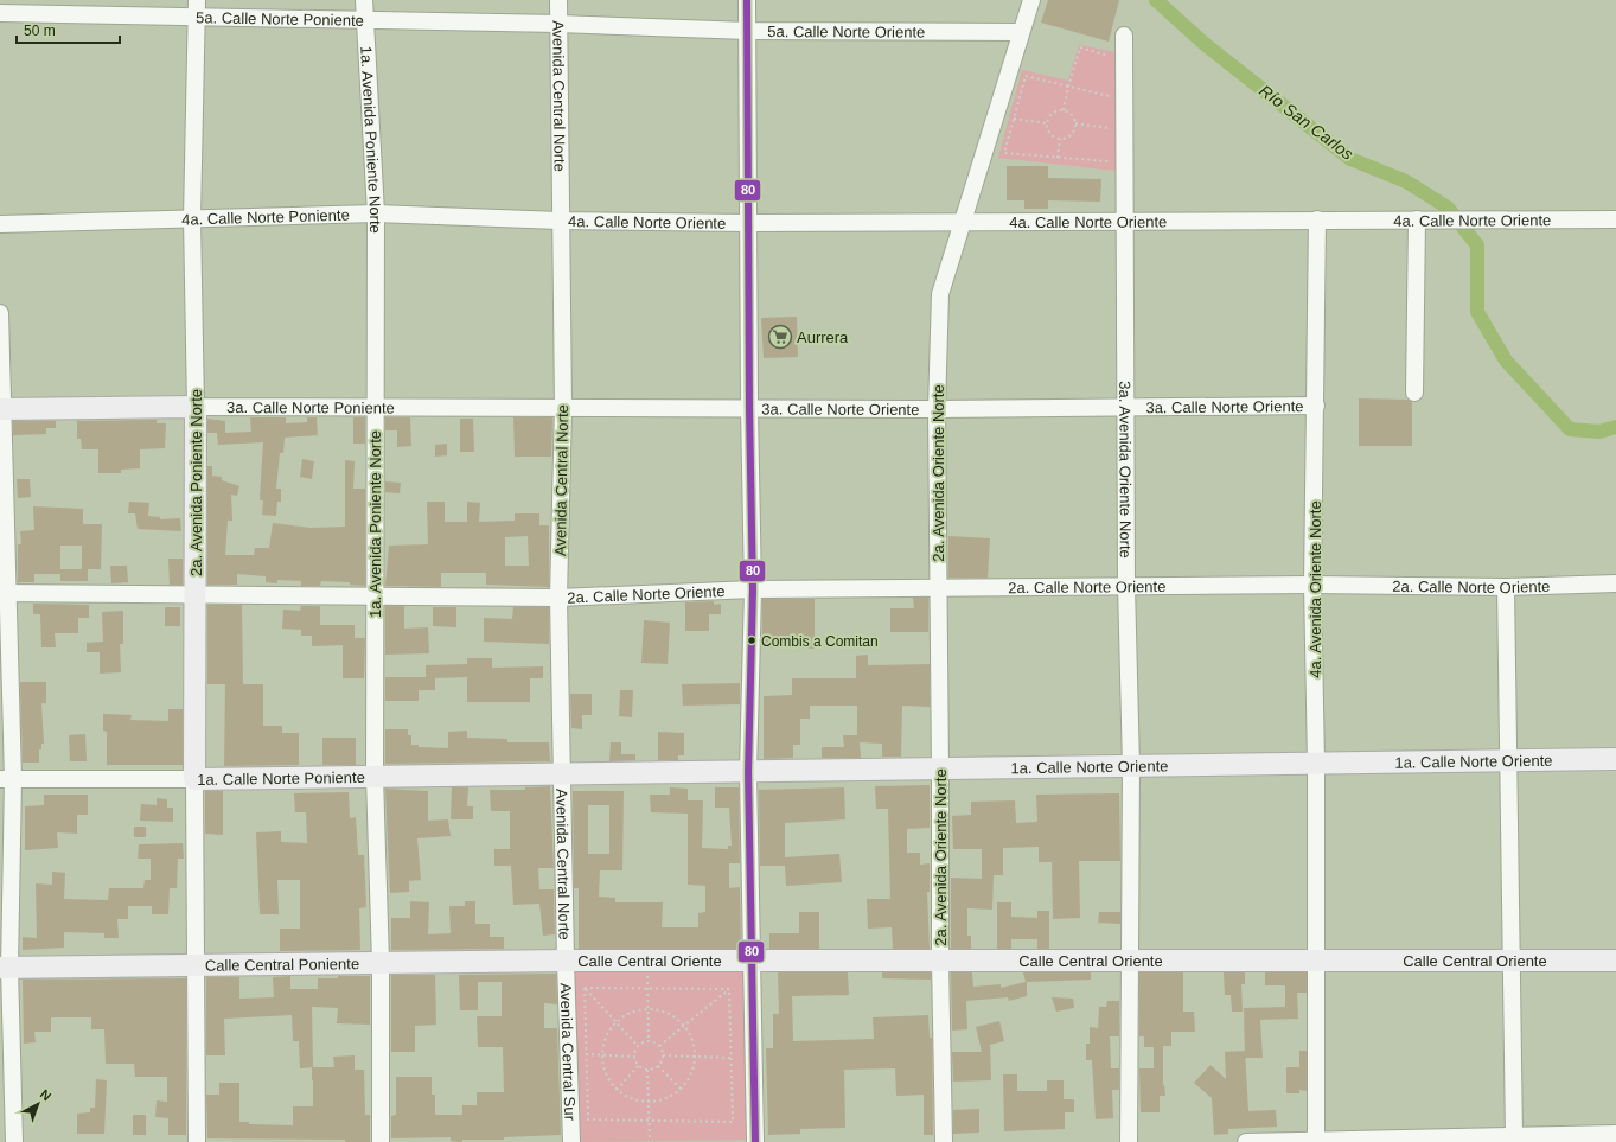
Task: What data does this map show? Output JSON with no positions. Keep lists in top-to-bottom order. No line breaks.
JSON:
{"streets":{"main road":["3a. Calle Norte Poniente","2a. Avenida Poniente Norte","1a. Calle Norte Oriente","1a. Calle Norte Poniente","Calle Central Oriente","Calle Central Poniente"],"street":["5a. Calle Norte Poniente","5a. Calle Norte Oriente","Avenida Central Norte","1a. Avenida Poniente Norte","4a. Calle Norte Poniente","4a. Calle Norte Oriente","3a. Calle Norte Oriente","3a. Avenida Oriente Norte","2a. Avenida Oriente Norte","2a. Calle Norte Oriente","4a. Avenida Oriente Norte","Avenida Central Sur"]},"crossings":[["5a. Calle Norte Poniente","5a. Calle Norte Oriente"],["5a. Calle Norte Poniente","Avenida Central Norte"],["5a. Calle Norte Poniente","1a. Avenida Poniente Norte"],["5a. Calle Norte Poniente","2a. Avenida Poniente Norte"],["5a. Calle Norte Oriente","Avenida Central Norte"],["5a. Calle Norte Oriente","2a. Avenida Oriente Norte"],["Avenida Central Norte","4a. Calle Norte Poniente"],["Avenida Central Norte","4a. Calle Norte Oriente"],["Avenida Central Norte","3a. Calle Norte Poniente"],["Avenida Central Norte","3a. Calle Norte Oriente"],["Avenida Central Norte","2a. Calle Norte Oriente"],["Avenida Central Norte","1a. Calle Norte Oriente"],["Avenida Central Norte","1a. Calle Norte Poniente"],["Avenida Central Norte","Calle Central Oriente"],["Avenida Central Norte","Calle Central Poniente"],["Avenida Central Norte","Avenida Central Sur"],["1a. Avenida Poniente Norte","4a. Calle Norte Poniente"],["1a. Avenida Poniente Norte","3a. Calle Norte Poniente"],["1a. Avenida Poniente Norte","2a. Calle Norte Oriente"],["1a. Avenida Poniente Norte","1a. Calle Norte Poniente"],["1a. Avenida Poniente Norte","Calle Central Poniente"],["4a. Calle Norte Poniente","4a. Calle Norte Oriente"],["4a. Calle Norte Poniente","2a. Avenida Poniente Norte"],["4a. Calle Norte Oriente","3a. Avenida Oriente Norte"],["4a. Calle Norte Oriente","2a. Avenida Oriente Norte"],["4a. Calle Norte Oriente","4a. Avenida Oriente Norte"],["3a. Calle Norte Poniente","3a. Calle Norte Oriente"],["3a. Calle Norte Poniente","2a. Avenida Poniente Norte"],["3a. Calle Norte Oriente","3a. Avenida Oriente Norte"],["3a. Calle Norte Oriente","2a. Avenida Oriente Norte"],["3a. Calle Norte Oriente","4a. Avenida Oriente Norte"],["3a. Avenida Oriente Norte","2a. Calle Norte Oriente"],["3a. Avenida Oriente Norte","1a. Calle Norte Oriente"],["3a. Avenida Oriente Norte","Calle Central Oriente"],["2a. Avenida Oriente Norte","2a. Calle Norte Oriente"],["2a. Avenida Oriente Norte","1a. Calle Norte Oriente"],["2a. Avenida Oriente Norte","Calle Central Oriente"],["2a. Avenida Poniente Norte","2a. Calle Norte Oriente"],["2a. Avenida Poniente Norte","1a. Calle Norte Poniente"],["2a. Avenida Poniente Norte","Calle Central Poniente"],["2a. Calle Norte Oriente","4a. Avenida Oriente Norte"],["4a. Avenida Oriente Norte","1a. Calle Norte Oriente"],["4a. Avenida Oriente Norte","Calle Central Oriente"],["1a. Calle Norte Oriente","1a. Calle Norte Poniente"],["Calle Central Oriente","Calle Central Poniente"],["Calle Central Oriente","Avenida Central Sur"],["Calle Central Poniente","Avenida Central Sur"]],"water":["Río San Carlos"],"places":{"supermarket":["Aurrera"],"other":["Combis a Comitan"]},"lines":["transit line 80"],"scale_bar":"50 m","north":"top right"}
